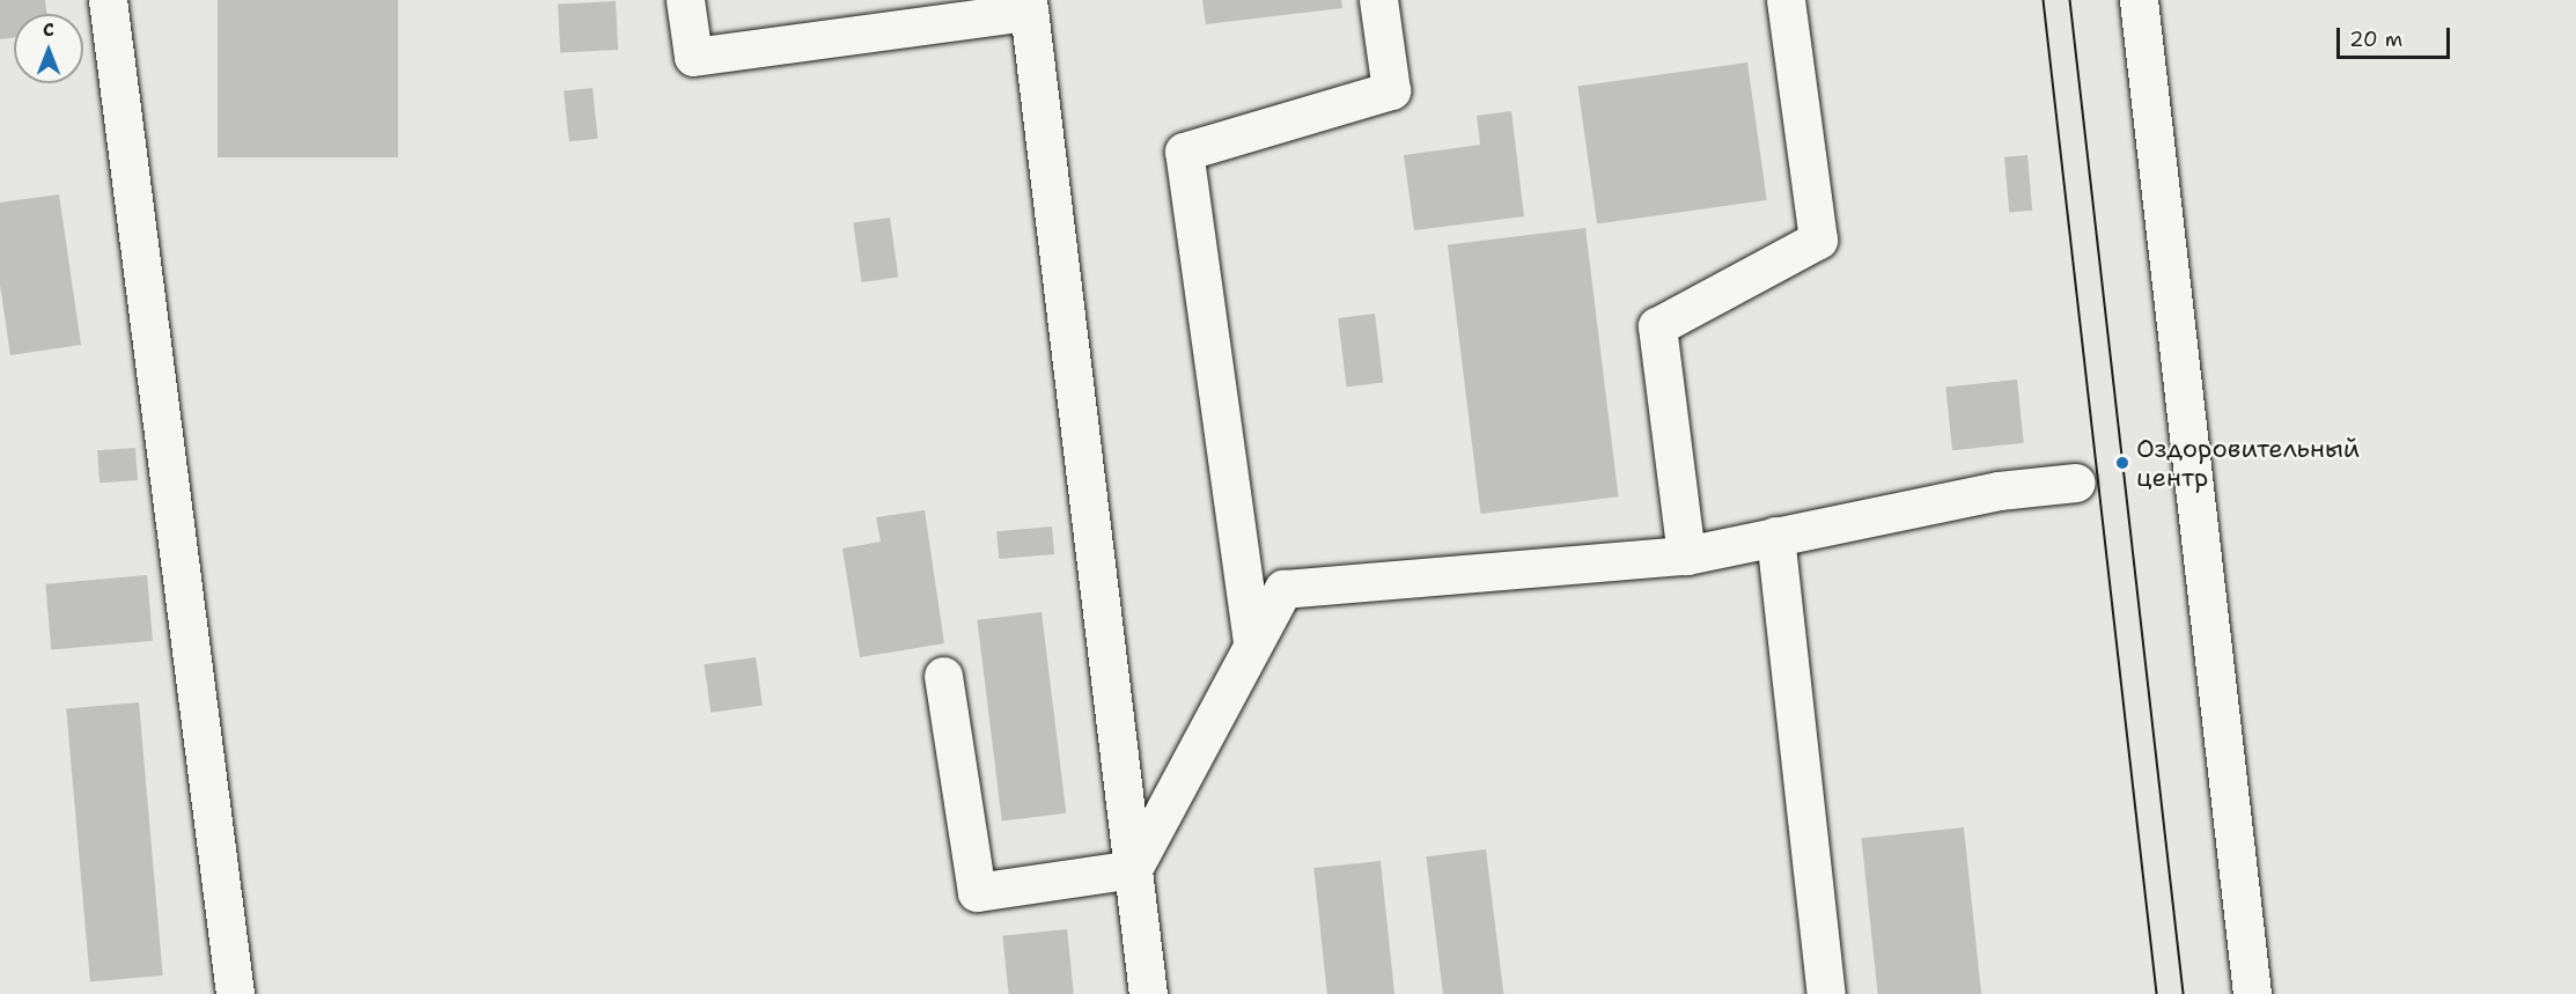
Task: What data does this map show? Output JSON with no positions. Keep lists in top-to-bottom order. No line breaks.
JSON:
{"places":["Оздоровительный центр"],"scale_bar":"20 m","north":"top"}
